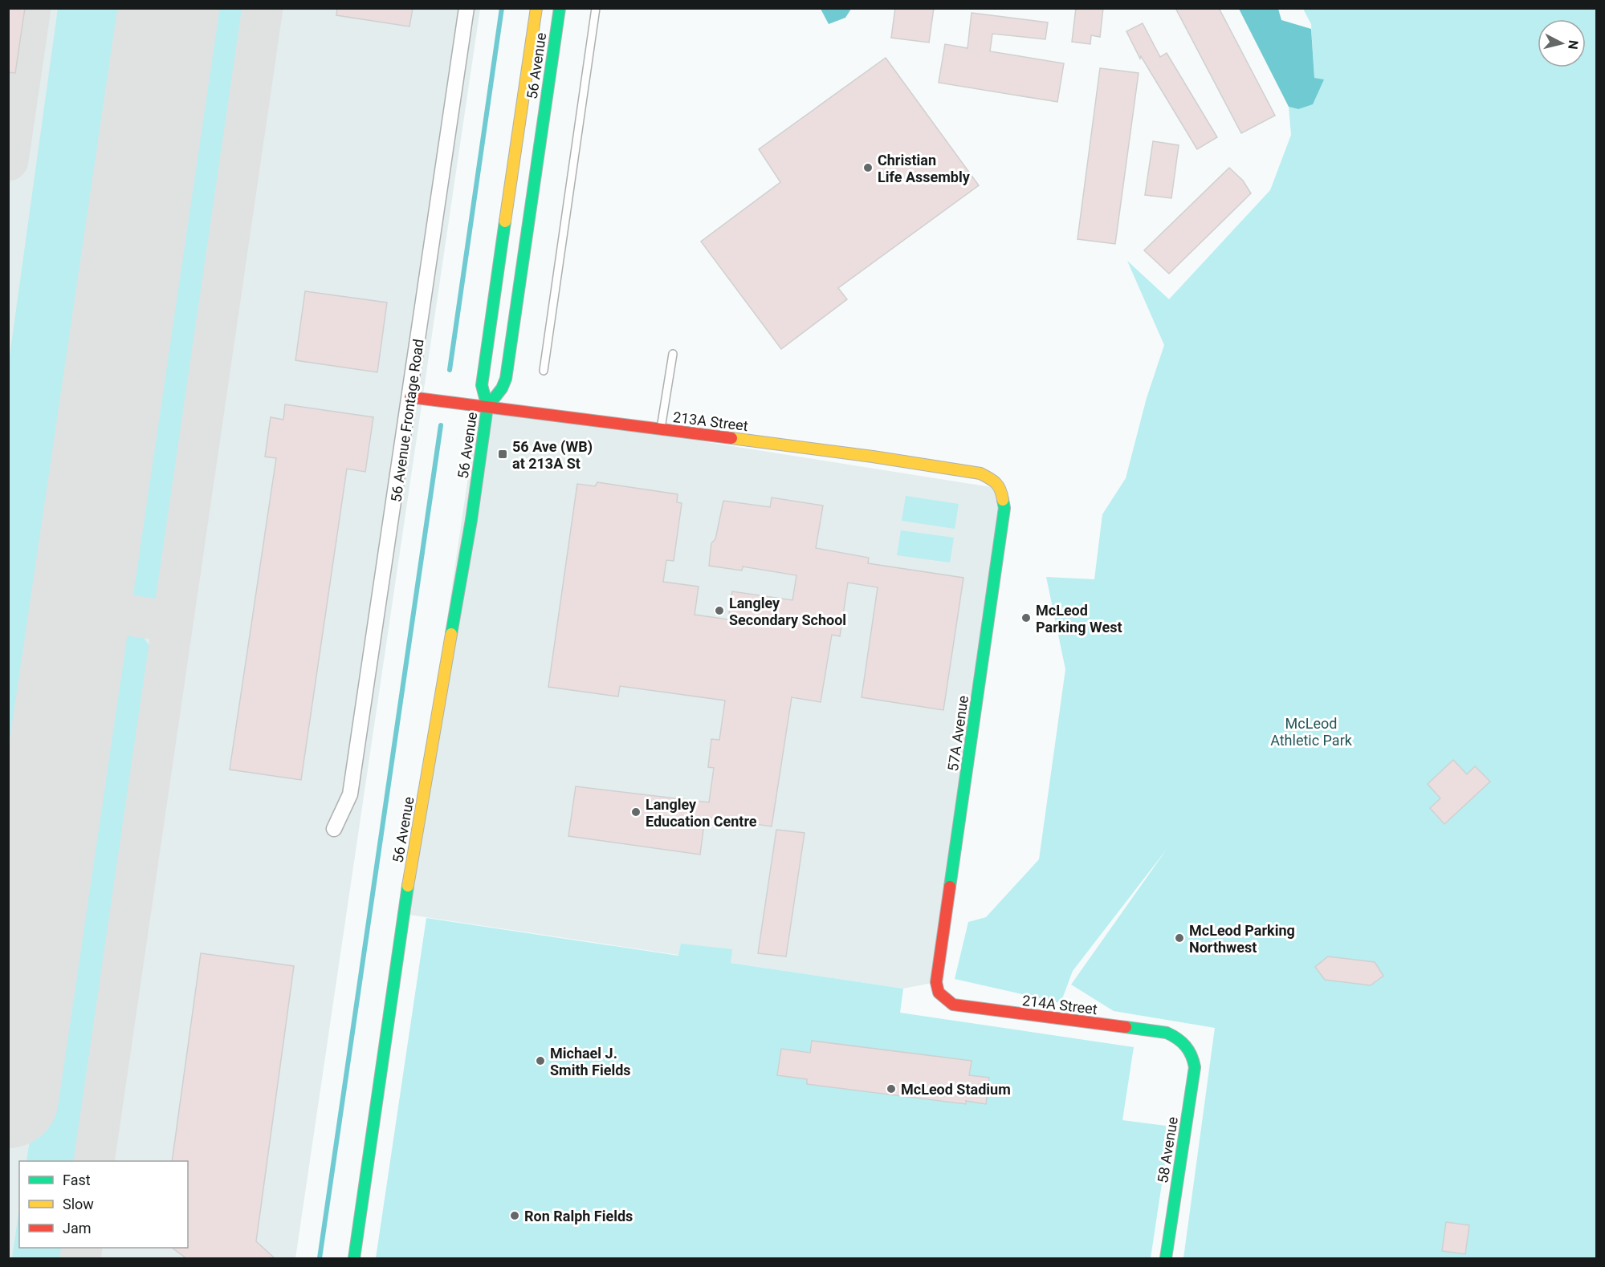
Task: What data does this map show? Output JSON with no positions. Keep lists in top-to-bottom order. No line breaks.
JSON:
{"streets":{"main road":["56 Avenue","213A Street","57A Avenue","214A Street","58 Avenue"],"street":["56 Avenue Frontage Road"]},"crossings":[["56 Avenue","213A Street"],["56 Avenue Frontage Road","213A Street"],["213A Street","57A Avenue"],["57A Avenue","214A Street"],["214A Street","58 Avenue"]],"parks":["McLeod Athletic Park"],"places":{"other":["Christian Life Assembly","Langley Secondary School","McLeod Parking West","Langley Education Centre","McLeod Parking Northwest","Michael J. Smith Fields","McLeod Stadium","Ron Ralph Fields"],"transit":["56 Ave (WB) at 213A St"]},"legend":["Fast","Slow","Jam"],"north":"right"}
